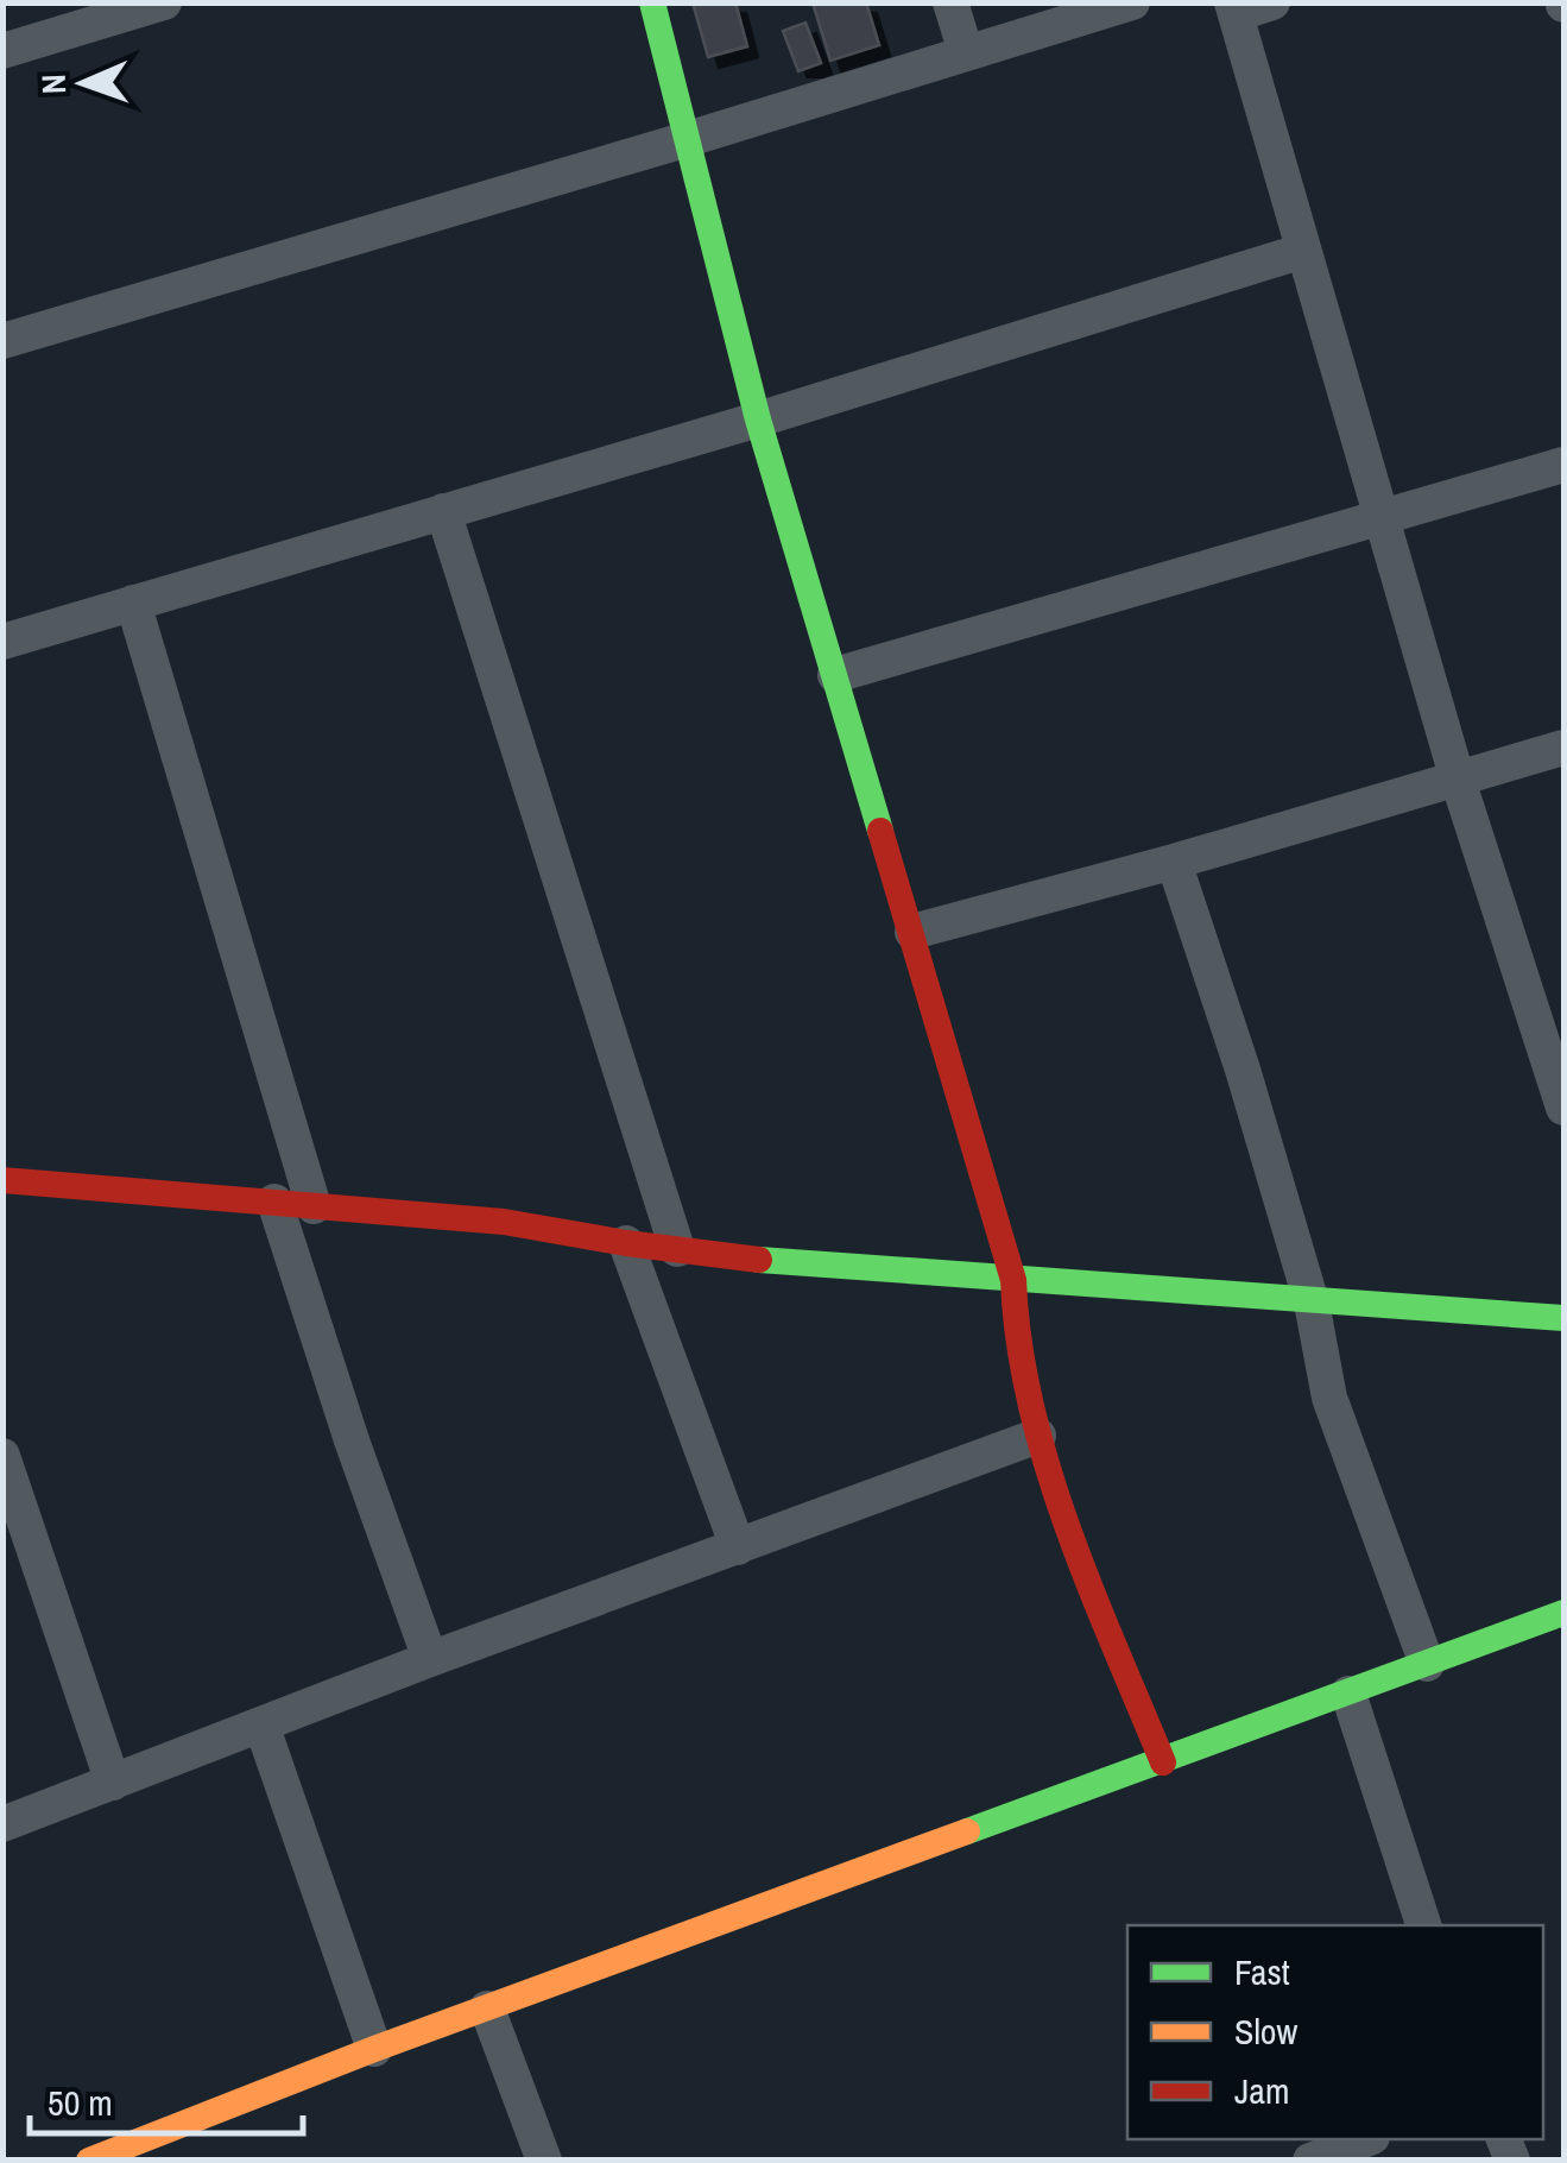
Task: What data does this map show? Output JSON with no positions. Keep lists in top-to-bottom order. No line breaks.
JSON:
{"legend":["Fast","Slow","Jam"],"scale_bar":"50 m","north":"left"}
